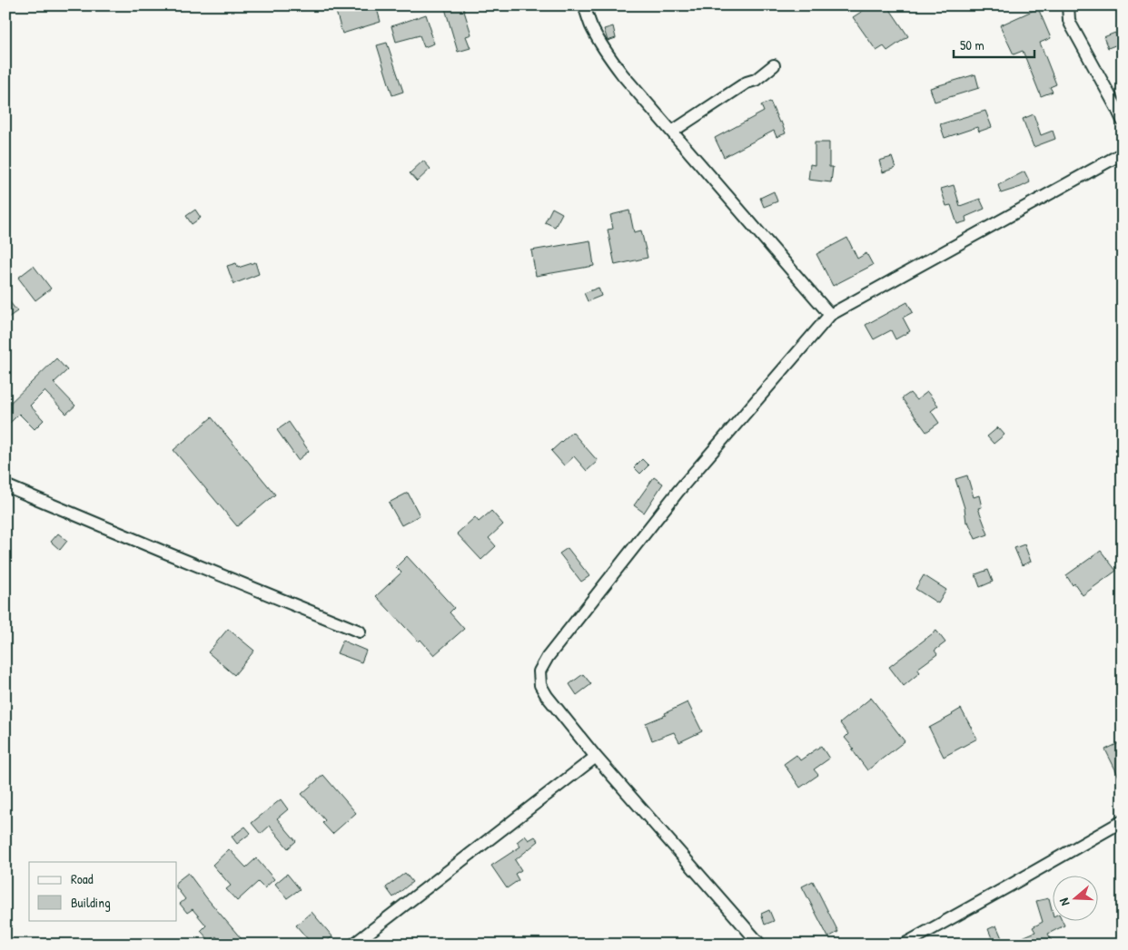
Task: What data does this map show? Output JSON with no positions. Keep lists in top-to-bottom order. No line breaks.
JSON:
{"legend":["Road","Building"],"scale_bar":"50 m","north":"left"}
